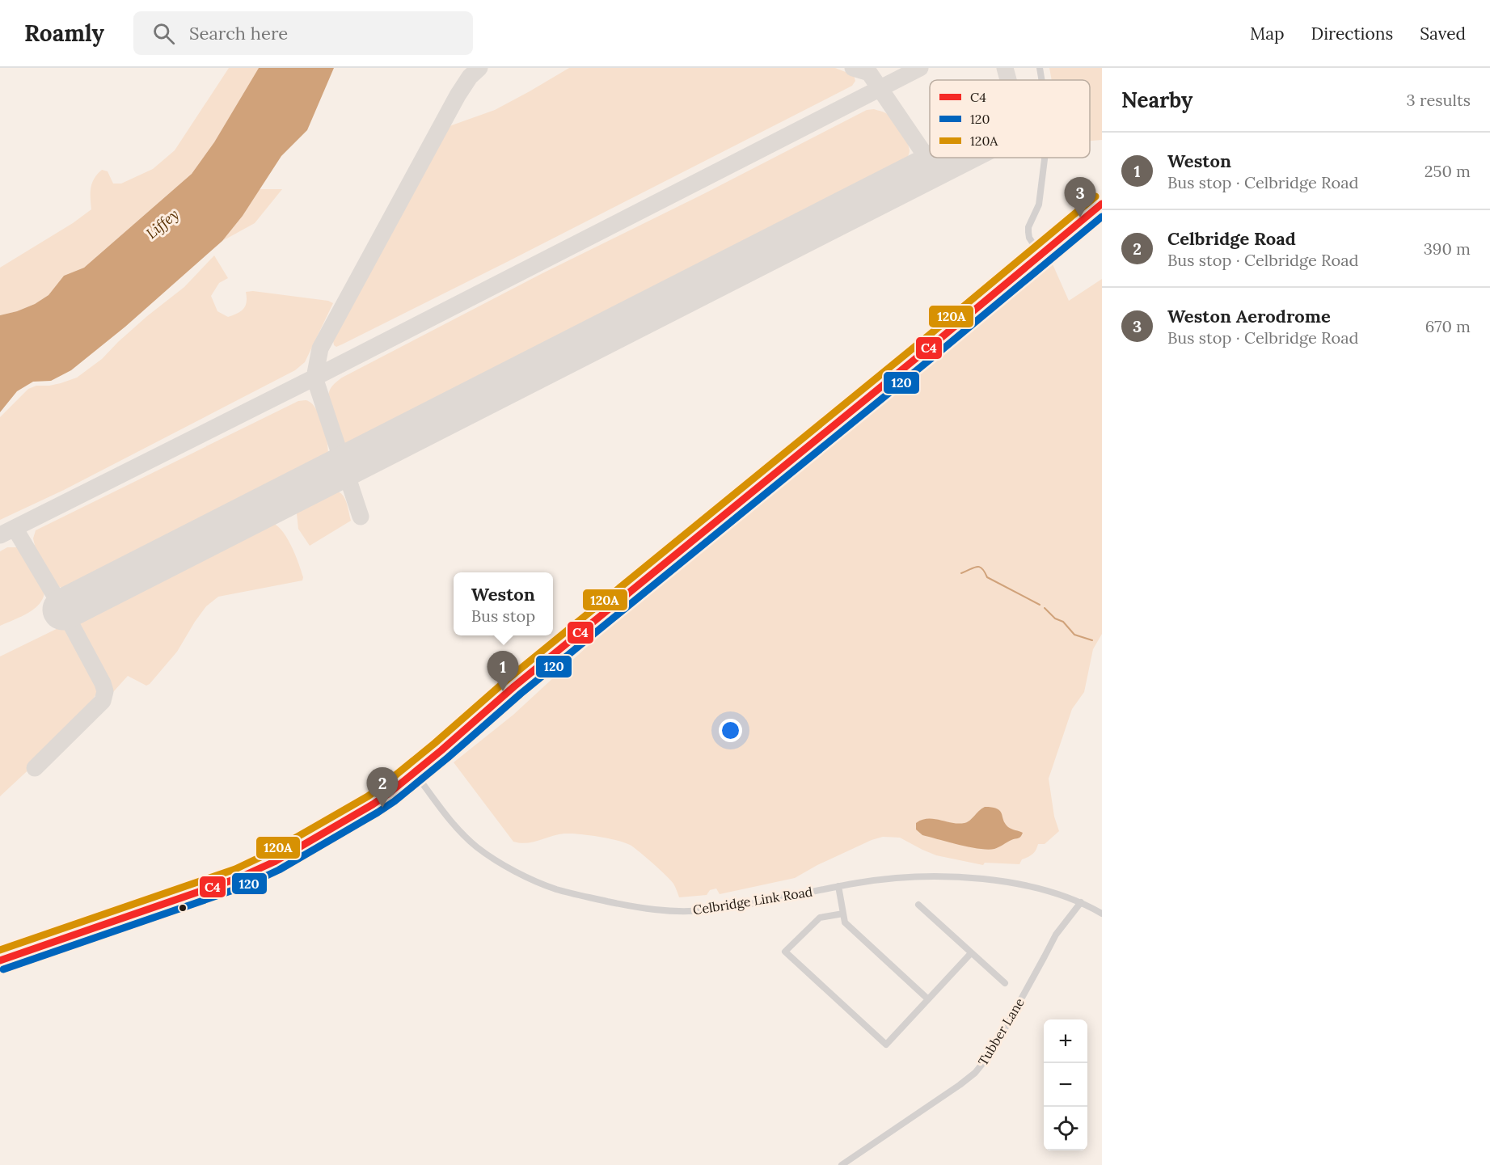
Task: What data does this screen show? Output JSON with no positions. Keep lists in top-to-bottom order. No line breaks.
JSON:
{"streets":{"street":["Celbridge Link Road","Tubber Lane"]},"crossings":[["Celbridge Link Road","Tubber Lane"]],"water":["Liffey"],"lines":["transit line 120A","transit line C4","transit line 120"],"legend":["C4","120","120A"],"page":{"header":"Roamly","search":"Search here","nav":["Map","Directions","Saved"],"heading":["Nearby","3 results"],"list":[{"mark":"1","name":"Weston","note":"Bus stop · Celbridge Road","value":"250 m"},{"mark":"2","name":"Celbridge Road","note":"Bus stop · Celbridge Road","value":"390 m"},{"mark":"3","name":"Weston Aerodrome","note":"Bus stop · Celbridge Road","value":"670 m"}],"pins":["3","1","2"],"popup":["Weston","Bus stop"],"map_buttons":["+","−"]}}
